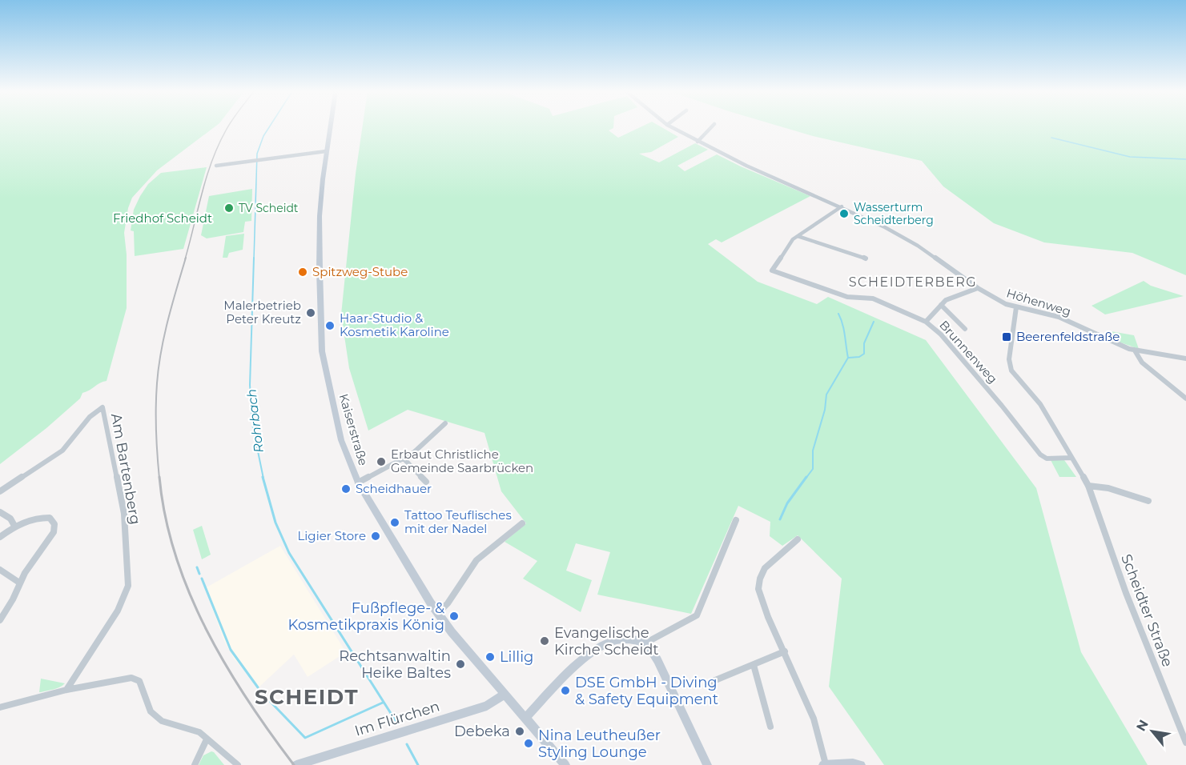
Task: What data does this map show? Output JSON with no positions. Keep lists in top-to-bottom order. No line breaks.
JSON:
{"streets":{"main road":["Kaiserstraße","Im Flürchen"],"street":["Höhenweg","Brunnenweg","Am Bartenberg","Scheidter Straße"]},"crossings":[["Höhenweg","Scheidter Straße"],["Brunnenweg","Scheidter Straße"],["Kaiserstraße","Im Flürchen"]],"districts":["SCHEIDTERBERG","SCHEIDT"],"water":["Rohrbach"],"parks":["Friedhof Scheidt"],"places":{"other":["TV Scheidt","Wasserturm Scheidterberg","Spitzweg-Stube","Malerbetrieb Peter Kreutz","Haar-Studio & Kosmetik Karoline","Erbaut Christliche Gemeinde Saarbrücken","Scheidhauer","Tattoo Teuflisches mit der Nadel","Ligier Store","Fußpflege- & Kosmetikpraxis König","Evangelische Kirche Scheidt","Lillig","Rechtsanwaltin Heike Baltes","DSE GmbH - Diving & Safety Equipment","Debeka","Nina Leutheußer Styling Lounge"],"transit":["Beerenfeldstraße"]},"north":"top left"}
